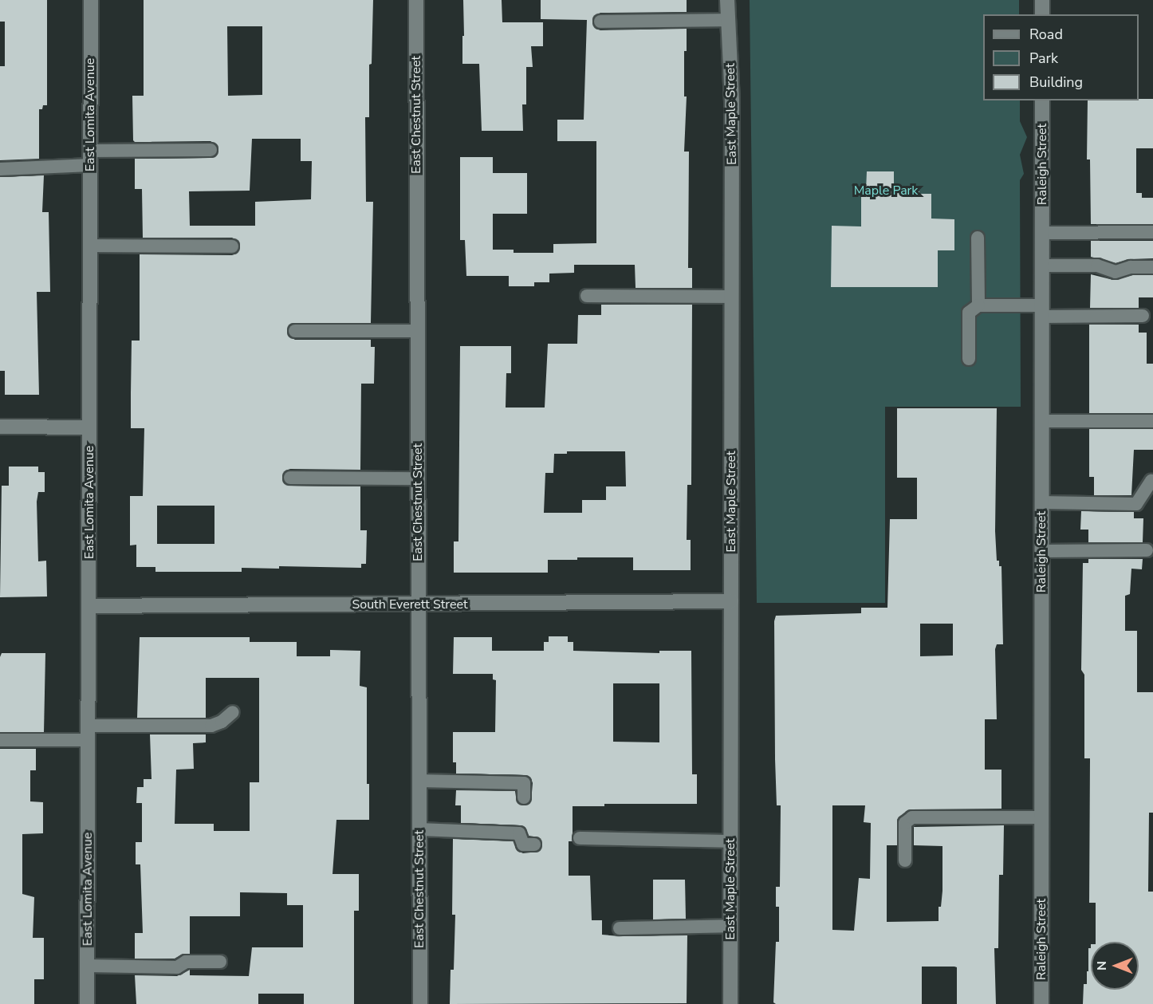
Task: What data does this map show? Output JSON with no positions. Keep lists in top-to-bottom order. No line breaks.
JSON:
{"streets":{"street":["East Maple Street","East Lomita Avenue","East Chestnut Street","Raleigh Street","South Everett Street"]},"crossings":[["East Maple Street","South Everett Street"],["East Lomita Avenue","South Everett Street"],["East Chestnut Street","South Everett Street"]],"parks":["Maple Park"],"legend":["Road","Park","Building"],"north":"left"}
